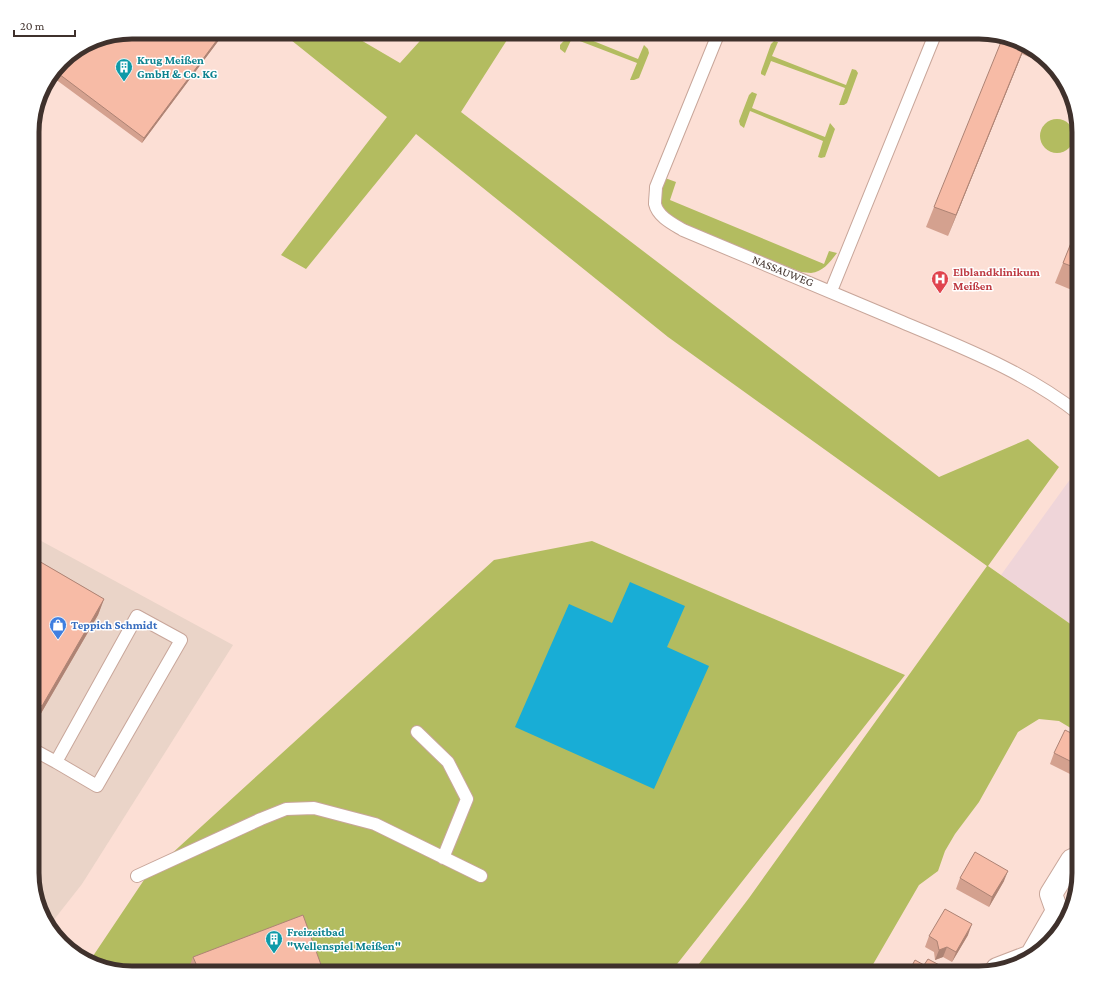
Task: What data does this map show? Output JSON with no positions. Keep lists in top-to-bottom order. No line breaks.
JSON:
{"streets":{"lane":["NASSAUWEG"]},"places":{"building":["Krug Meißen GmbH & Co. KG","Freizeitbad \"Wellenspiel Meißen\""],"hospital":["Elblandklinikum Meißen"],"shop":["Teppich Schmidt"]},"scale_bar":"20 m"}
